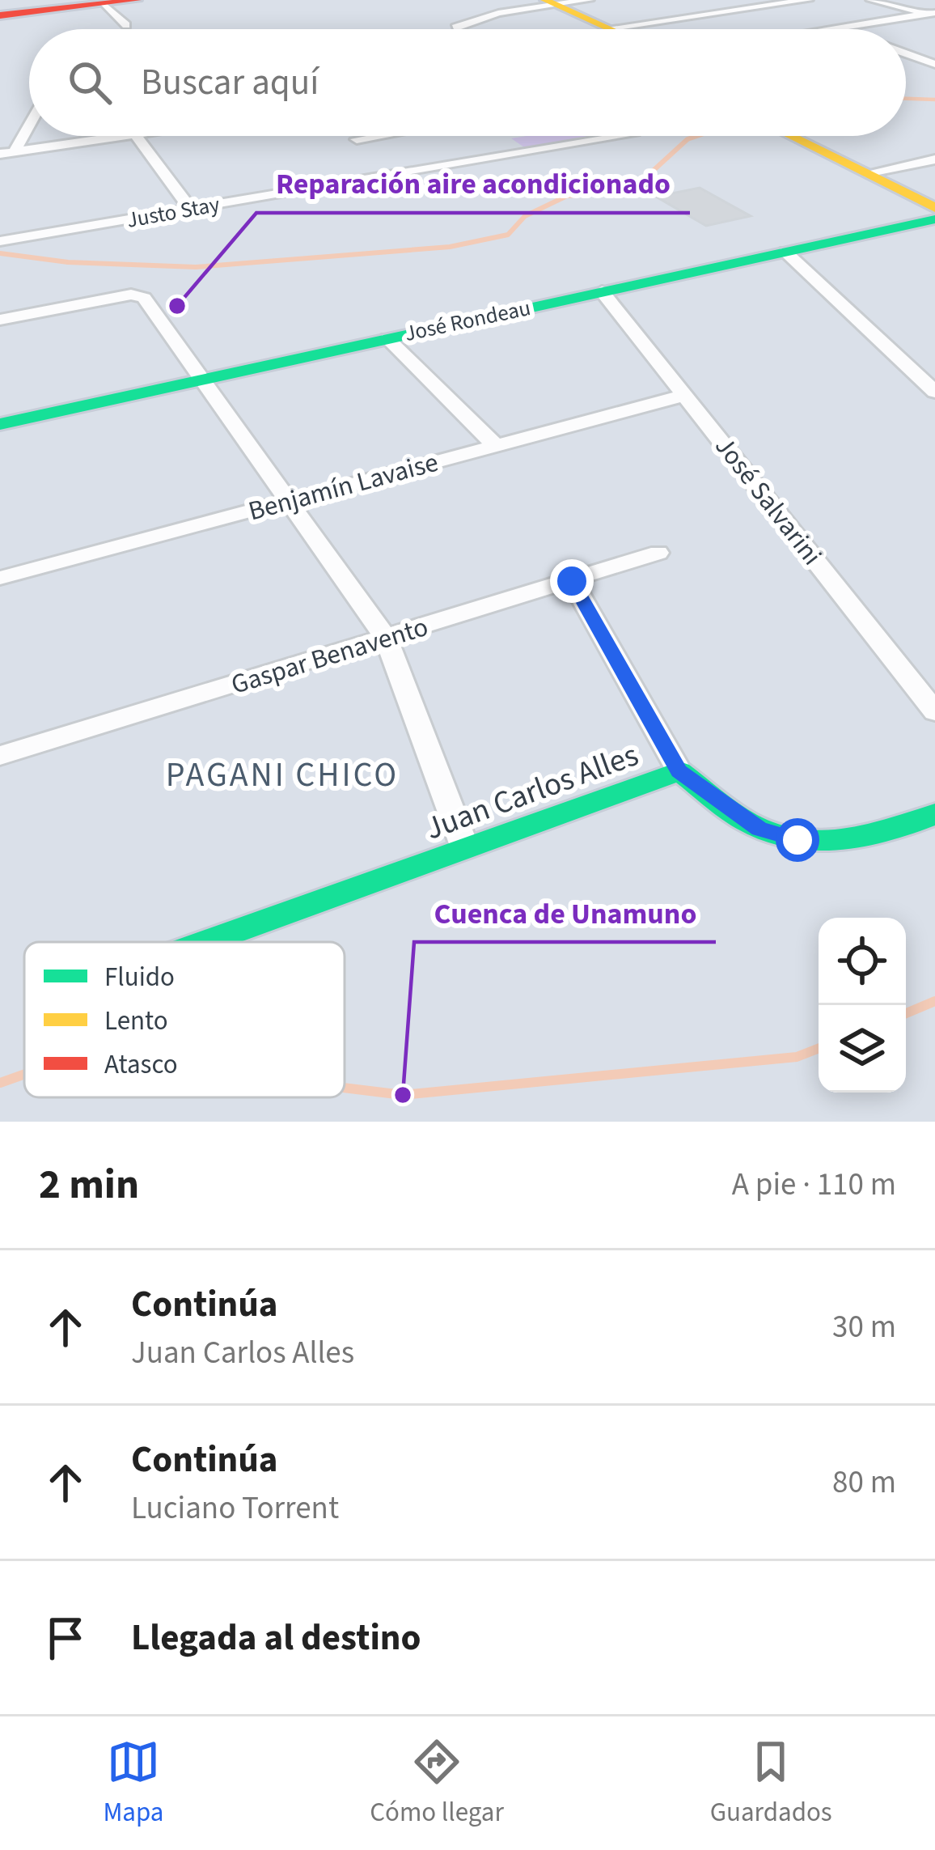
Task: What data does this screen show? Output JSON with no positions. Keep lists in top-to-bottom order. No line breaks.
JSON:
{"streets":{"street":["Justo Stay","José Rondeau","Benjamín Lavaise","José Salvarini","Gaspar Benavento","Juan Carlos Alles"]},"crossings":[["José Rondeau","José Salvarini"],["Benjamín Lavaise","José Salvarini"]],"districts":["PAGANI CHICO"],"places":["Reparación aire acondicionado","Cuenca de Unamuno"],"legend":["Fluido","Lento","Atasco"],"page":{"search":"Buscar aquí","heading":["2 min","A pie · 110 m"],"list":[["Continúa","Juan Carlos Alles","30 m"],["Continúa","Luciano Torrent","80 m"],"Llegada al destino"],"nav":["Mapa","Cómo llegar","Guardados"]}}
